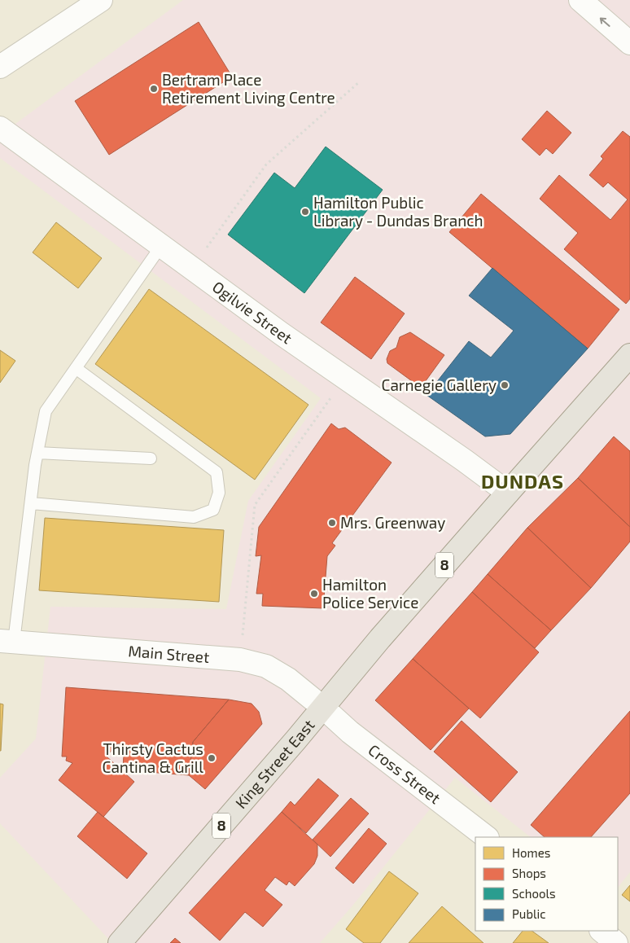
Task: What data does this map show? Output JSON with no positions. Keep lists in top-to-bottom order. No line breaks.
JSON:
{"streets":{"main road":["Ogilvie Street","8","Main Street","King Street East","Cross Street"]},"crossings":[["Ogilvie Street","8"],["Ogilvie Street","King Street East"],["8","King Street East"],["Main Street","King Street East"],["Main Street","Cross Street"],["King Street East","Cross Street"]],"districts":["DUNDAS"],"places":["Bertram Place Retirement Living Centre","Hamilton Public Library - Dundas Branch","Carnegie Gallery","Mrs. Greenway","Hamilton Police Service","Thirsty Cactus Cantina & Grill"],"legend":["Homes","Shops","Schools","Public"]}
